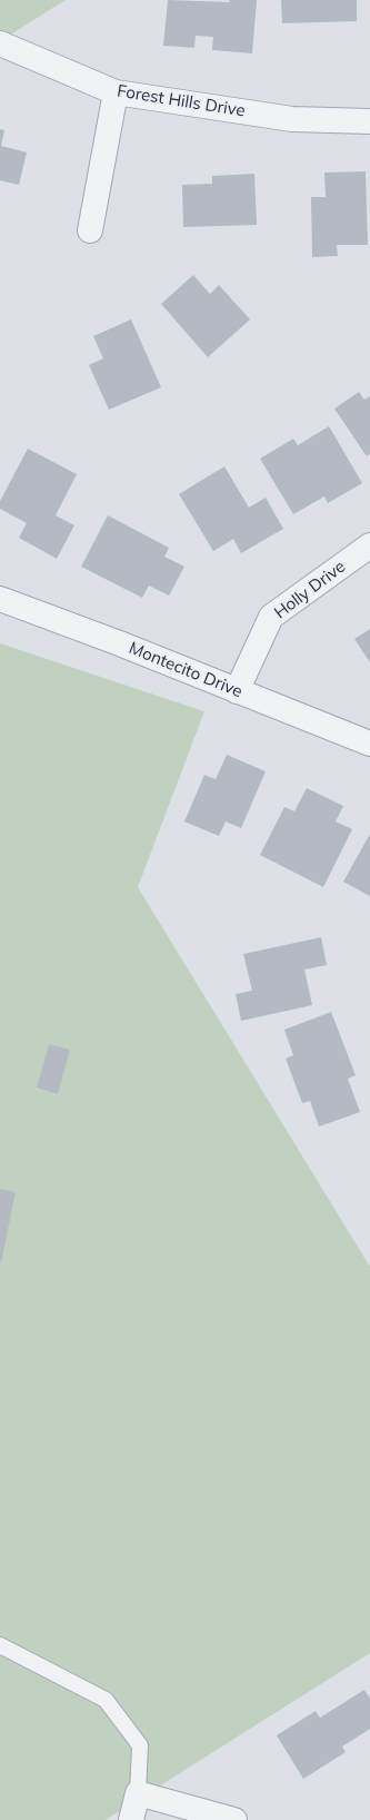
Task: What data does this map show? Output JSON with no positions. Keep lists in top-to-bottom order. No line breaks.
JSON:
{"streets":{"street":["Forest Hills Drive","Holly Drive","Montecito Drive"]},"crossings":[["Holly Drive","Montecito Drive"]]}
